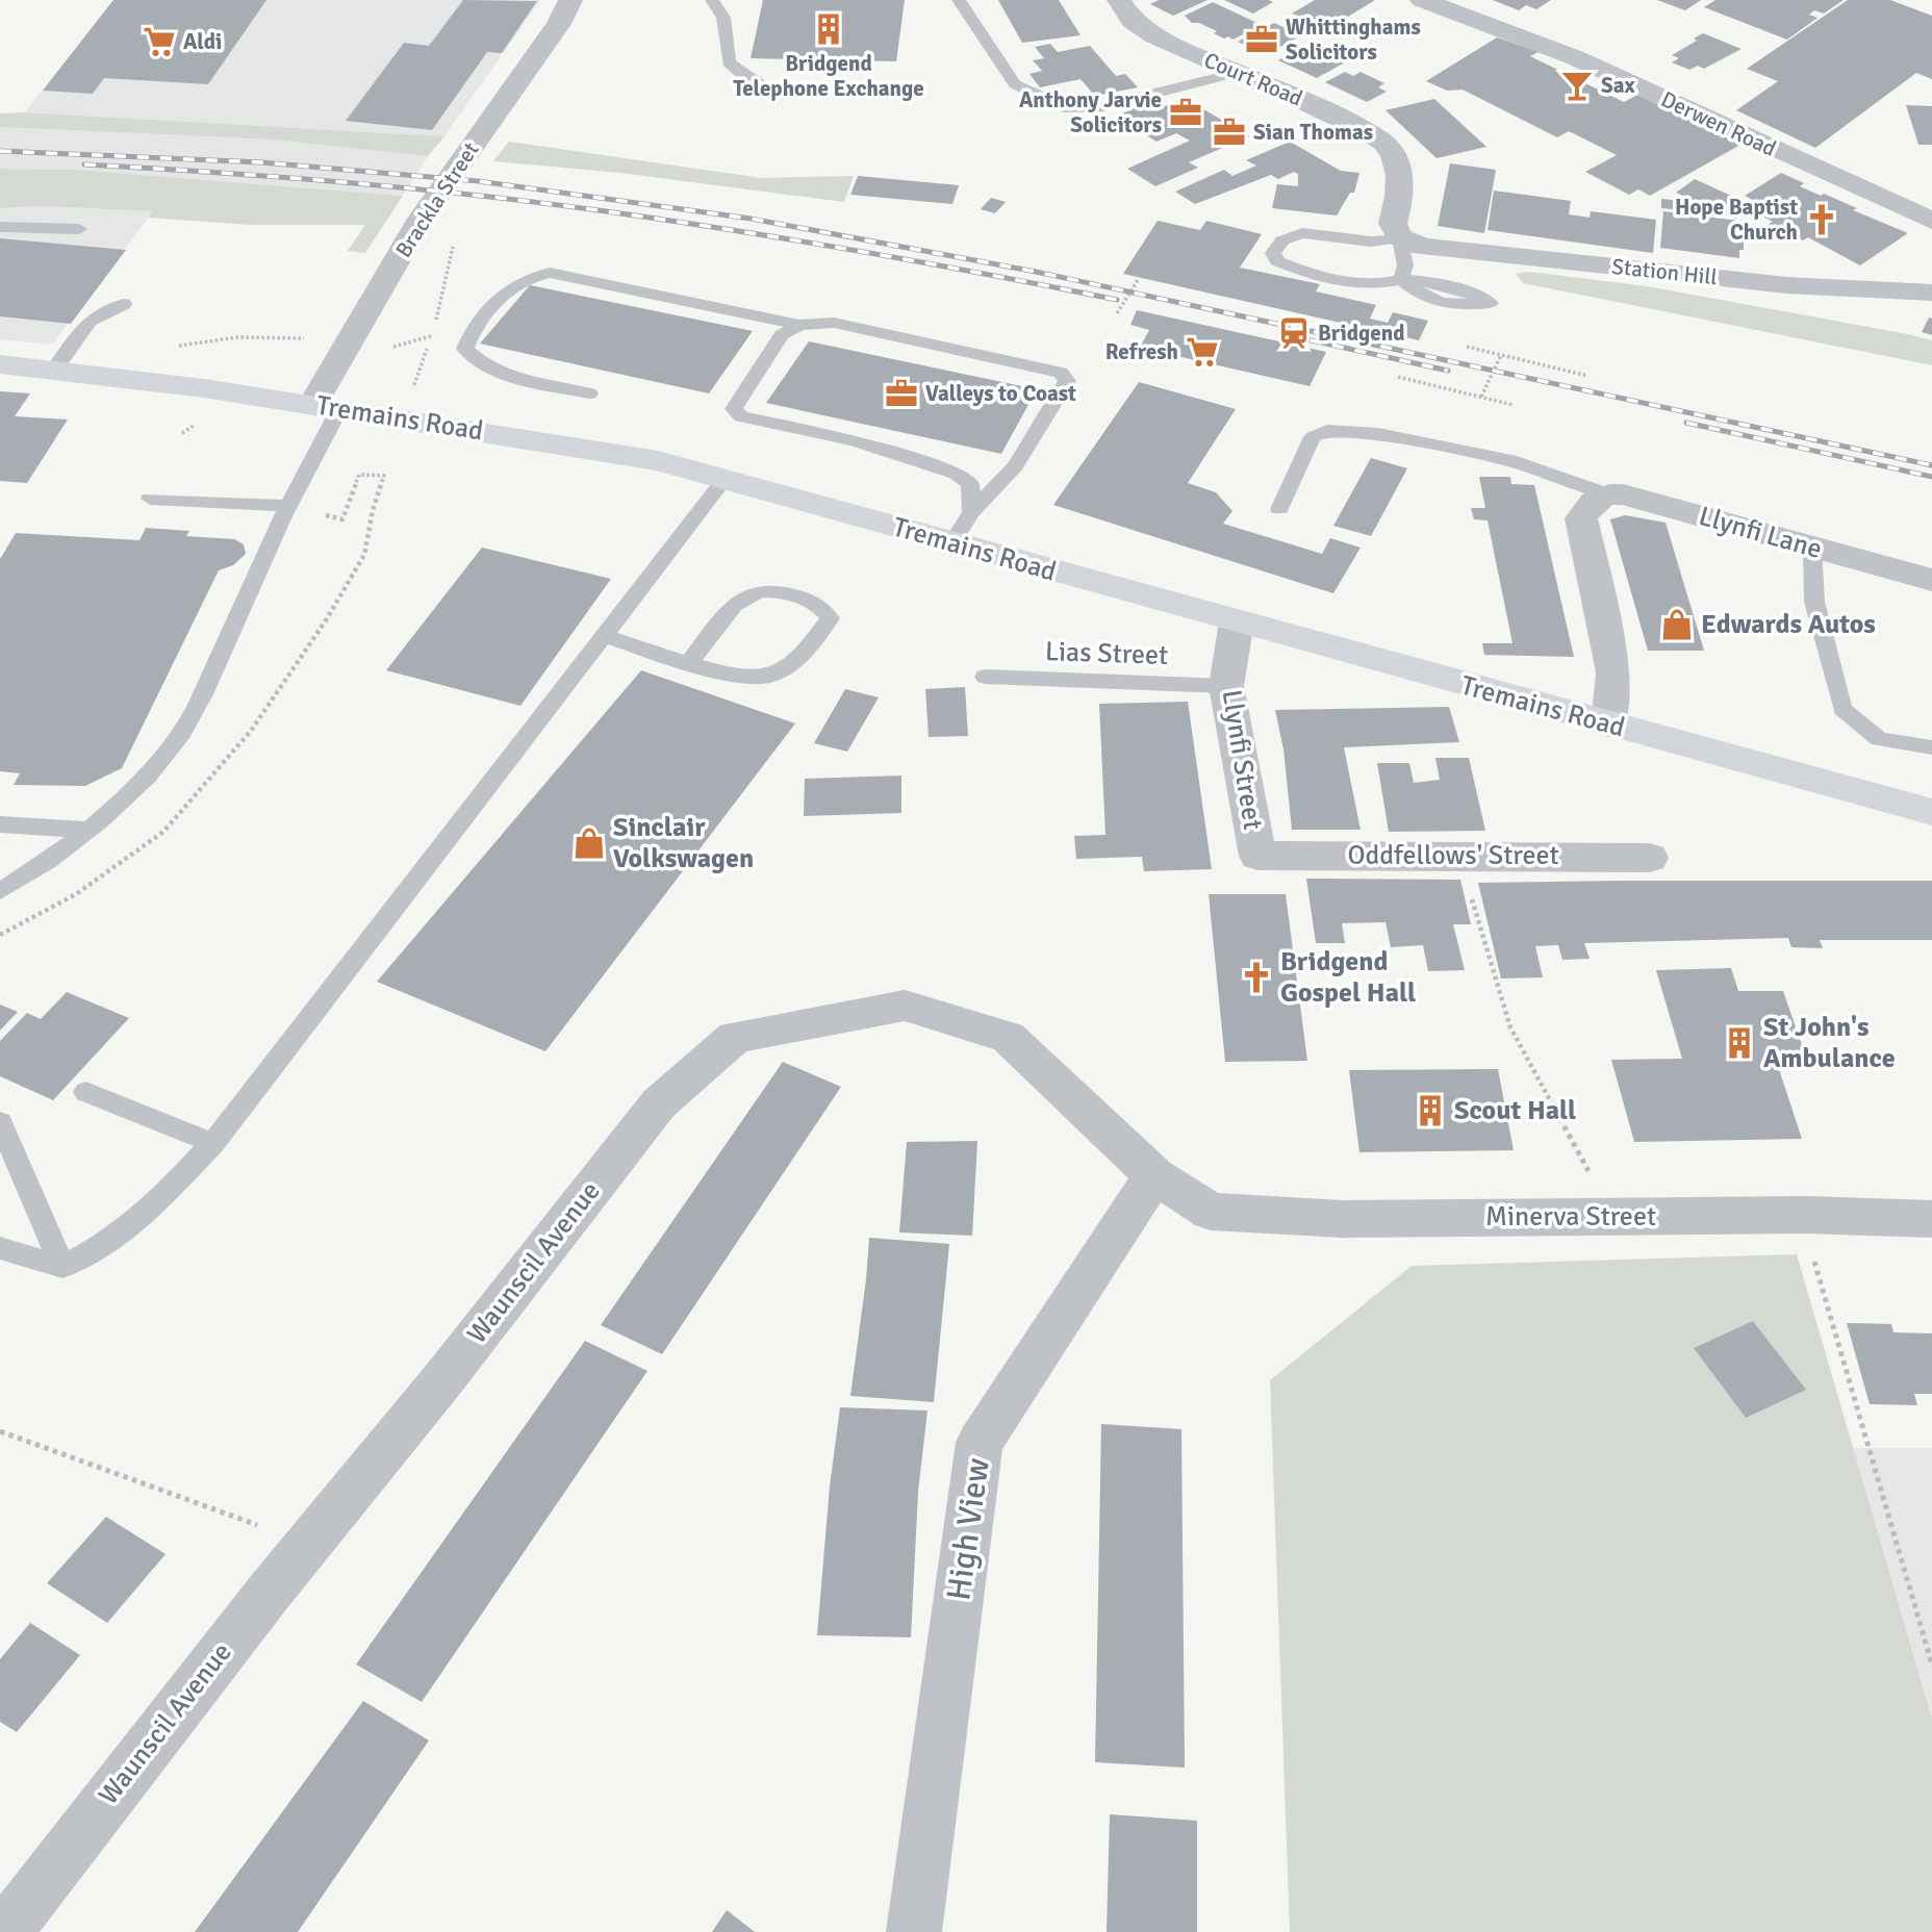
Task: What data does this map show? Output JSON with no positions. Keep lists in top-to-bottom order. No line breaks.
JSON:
{"streets":{"main road":["Tremains Road"],"street":["Court Road","Derwen Road","Brackla Street","Station Hill","Llynfi Lane","Llynfi Street","Oddfellows' Street","Minerva Street","Waunscil Avenue","High View"],"lane":["Lias Street"]},"crossings":[["Court Road","Station Hill"],["Brackla Street","Tremains Road"],["Tremains Road","Llynfi Street"],["Lias Street","Llynfi Street"],["Llynfi Street","Oddfellows' Street"],["Minerva Street","Waunscil Avenue"],["Waunscil Avenue","High View"]],"places":{"building":["Bridgend Telephone Exchange","St John's Ambulance","Scout Hall"],"office":["Whittinghams Solicitors","Anthony Jarvie Solicitors","Sian Thomas","Valleys to Coast"],"supermarket":["Aldi","Refresh"],"bar":["Sax"],"church":["Hope Baptist Church","Bridgend Gospel Hall"],"station":["Bridgend"],"shop":["Edwards Autos","Sinclair Volkswagen"]}}
